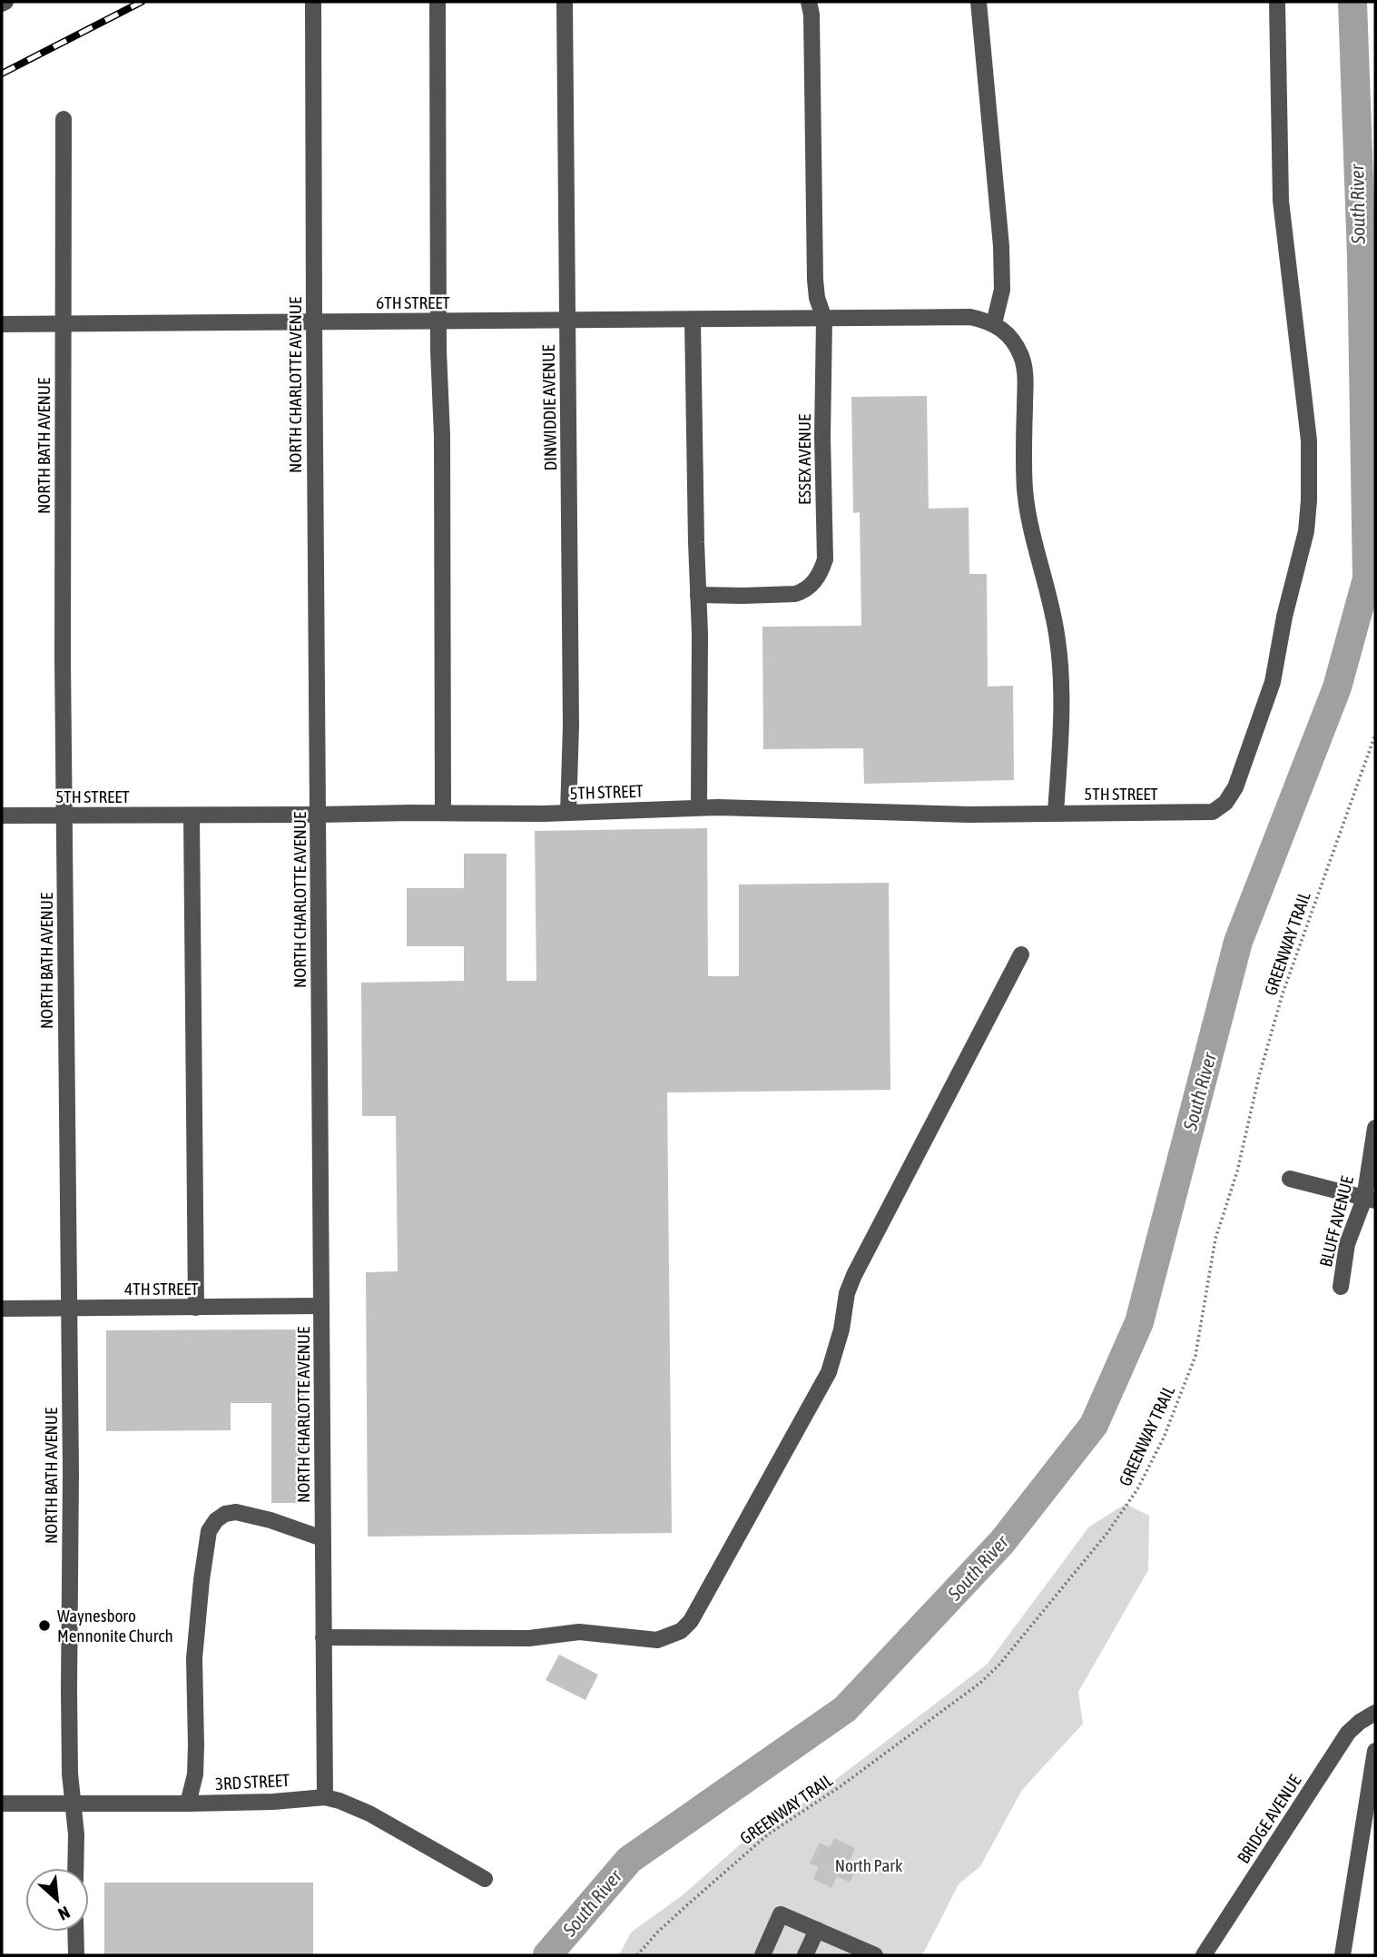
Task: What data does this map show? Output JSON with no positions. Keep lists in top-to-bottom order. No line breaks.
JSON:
{"streets":{"street":["6TH STREET","NORTH CHARLOTTE AVENUE","DINWIDDIE AVENUE","NORTH BATH AVENUE","ESSEX AVENUE","5TH STREET","BLUFF AVENUE","4TH STREET","3RD STREET","BRIDGE AVENUE"],"path":["GREENWAY TRAIL"]},"crossings":[["6TH STREET","NORTH CHARLOTTE AVENUE"],["6TH STREET","DINWIDDIE AVENUE"],["6TH STREET","NORTH BATH AVENUE"],["6TH STREET","ESSEX AVENUE"],["NORTH CHARLOTTE AVENUE","5TH STREET"],["NORTH CHARLOTTE AVENUE","4TH STREET"],["NORTH CHARLOTTE AVENUE","3RD STREET"],["DINWIDDIE AVENUE","5TH STREET"],["NORTH BATH AVENUE","5TH STREET"],["NORTH BATH AVENUE","4TH STREET"],["NORTH BATH AVENUE","3RD STREET"]],"water":["South River"],"parks":["North Park"],"places":["Waynesboro Mennonite Church"],"north":"bottom right"}
